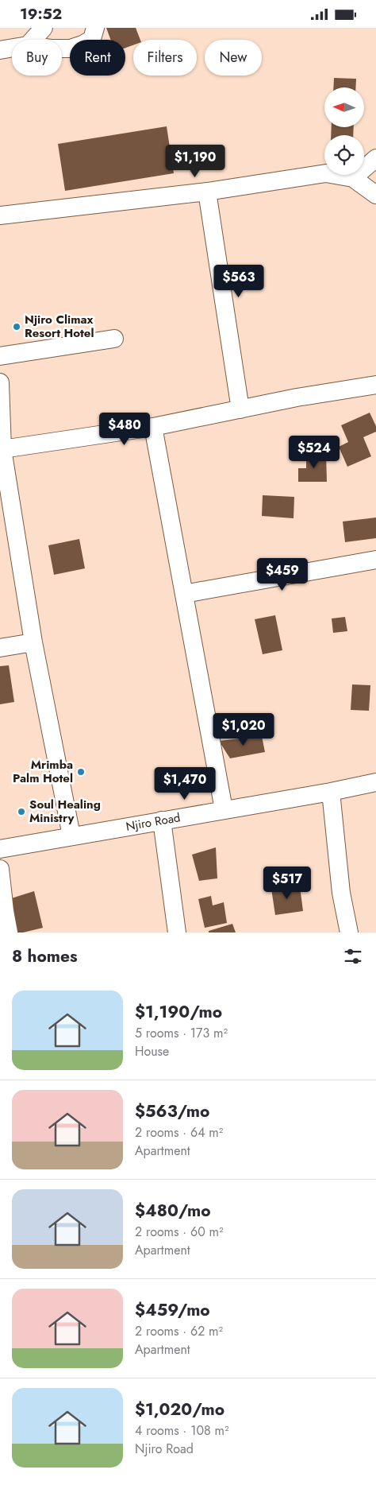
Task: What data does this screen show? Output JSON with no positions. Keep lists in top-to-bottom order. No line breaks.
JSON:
{"streets":{"street":["Njiro Road"]},"places":["Njiro Climax Resort Hotel","Mrimba Palm Hotel","Soul Healing Ministry"],"north":"left","page":{"status":"19:52","chip":["Buy","Rent","Filters","New"],"price":["$1,190","$563","$480","$524","$459","$1,020","$1,470","$517"],"heading":"8 homes","list":[{"name":"$1,190/mo","note":"5 rooms · 173 m² · House"},{"name":"$563/mo","note":"2 rooms · 64 m² · Apartment"},{"name":"$480/mo","note":"2 rooms · 60 m² · Apartment"},{"name":"$459/mo","note":"2 rooms · 62 m² · Apartment"},{"name":"$1,020/mo","note":"4 rooms · 108 m² · Njiro Road"}]}}
